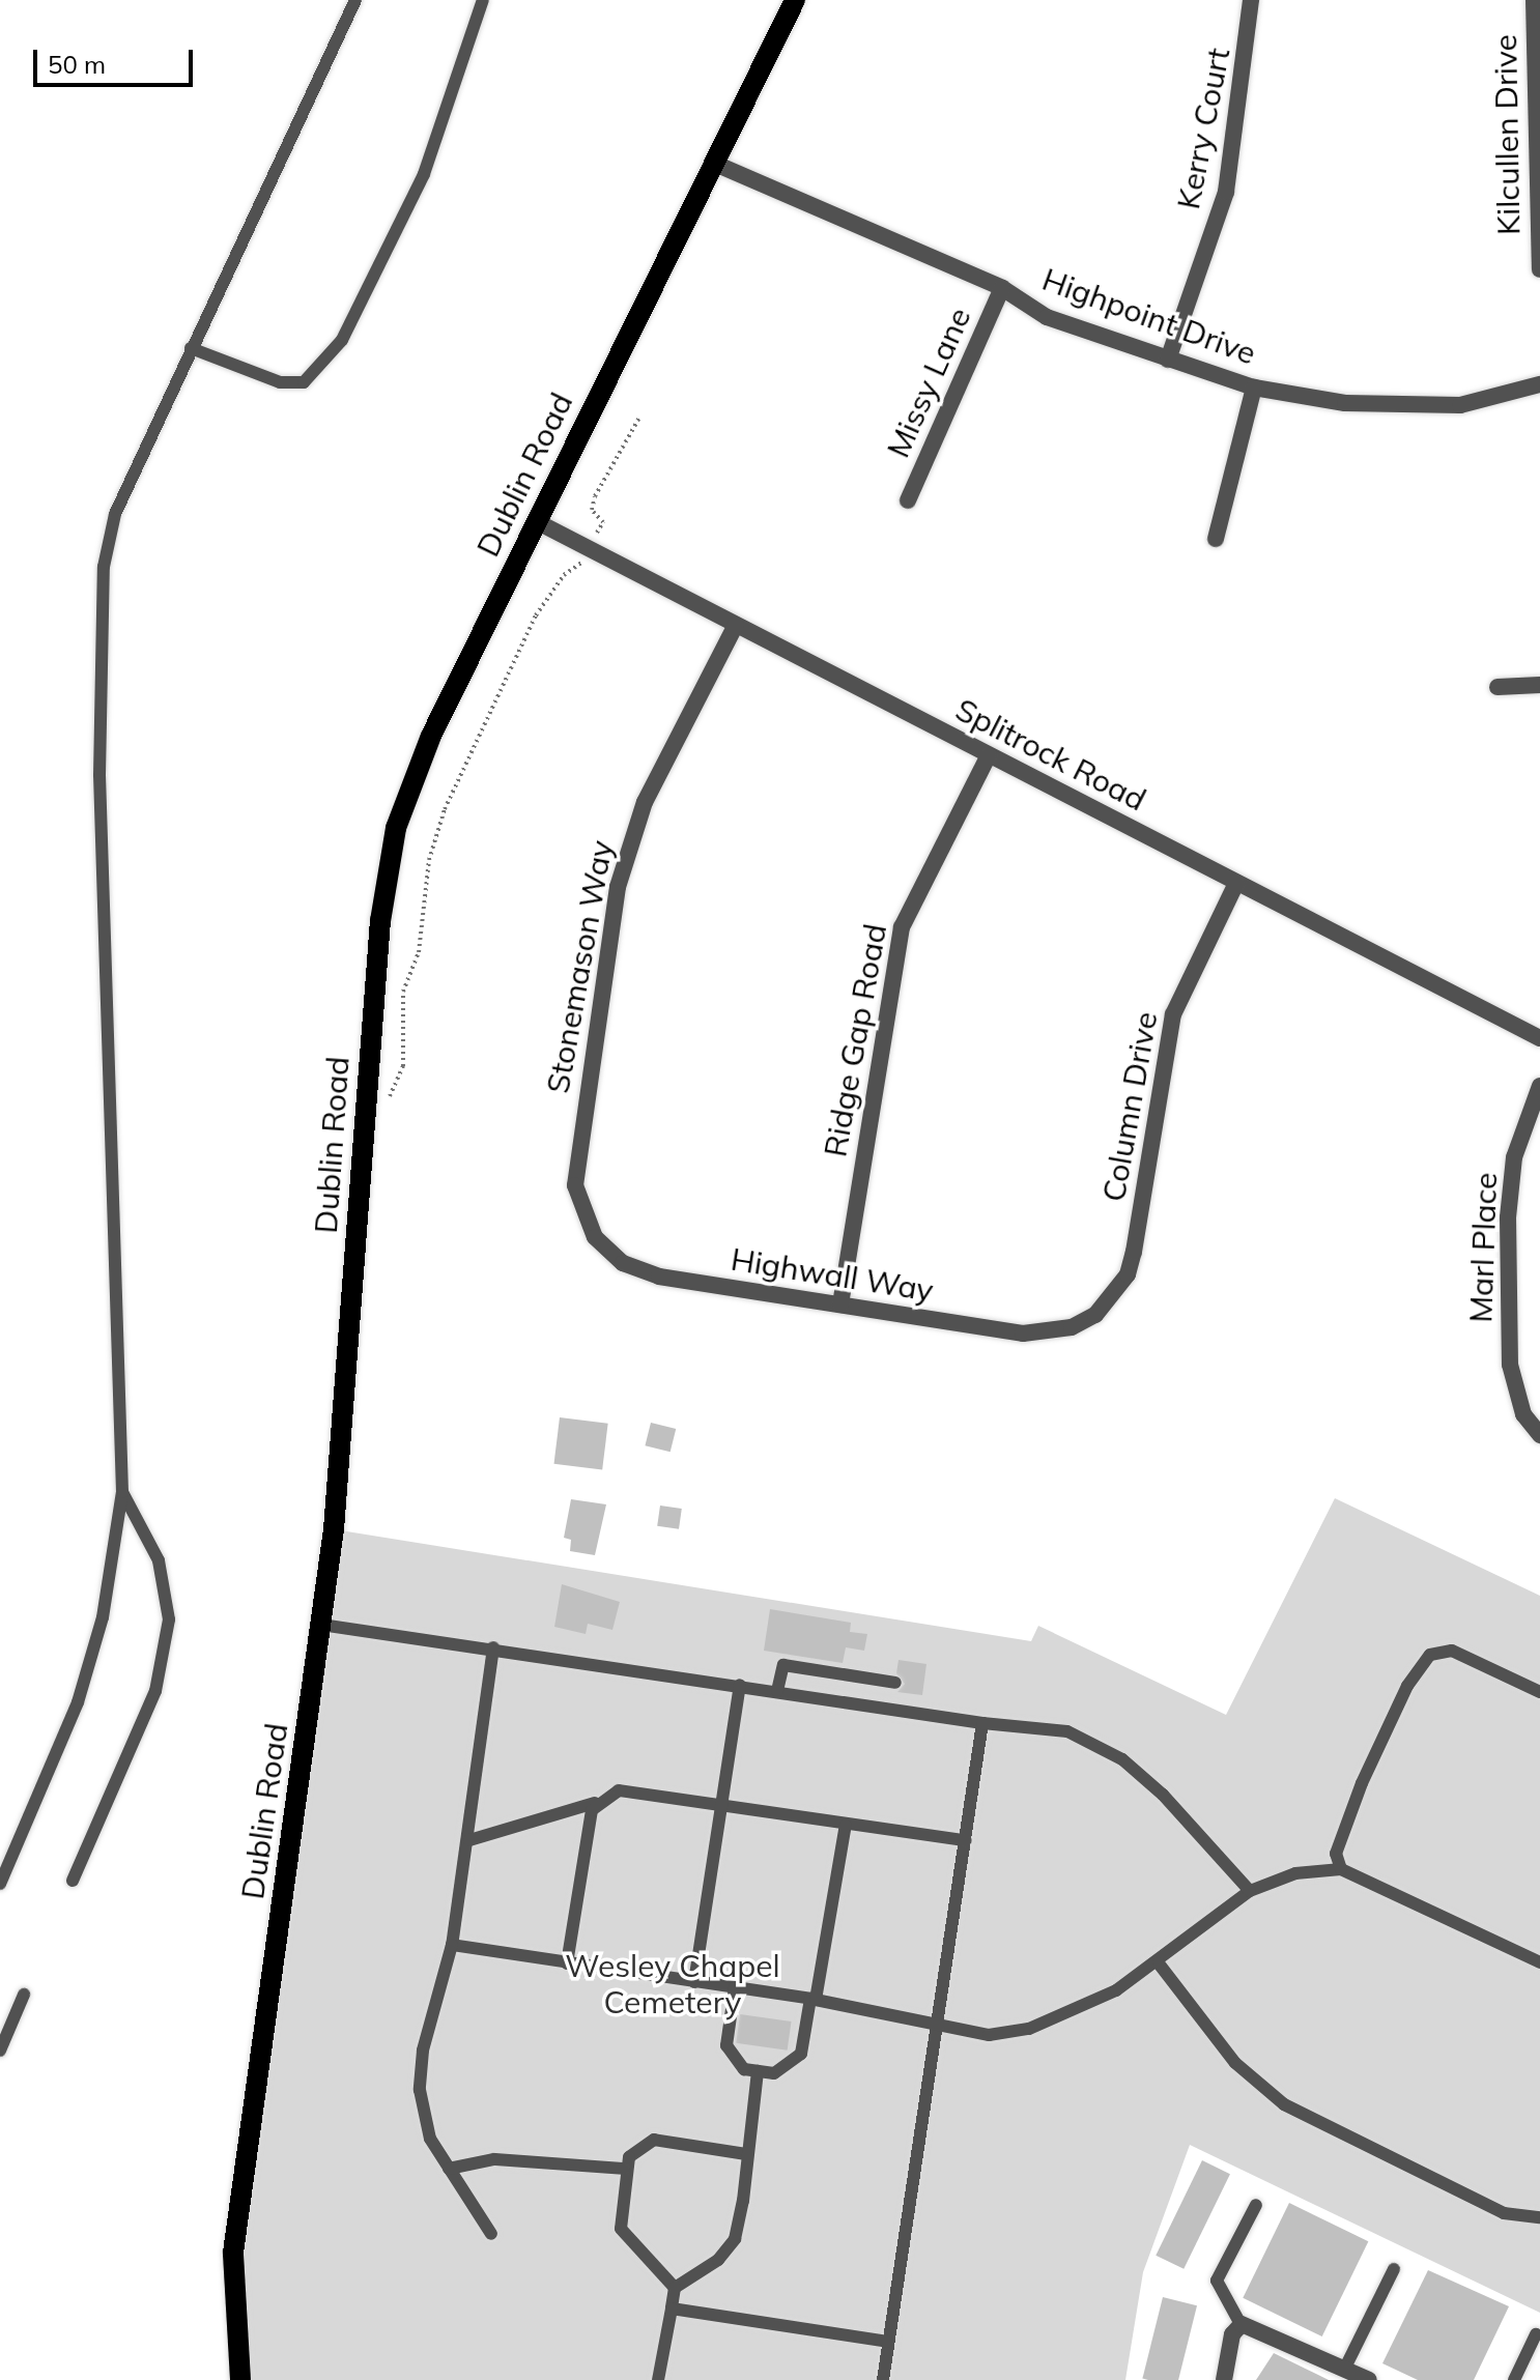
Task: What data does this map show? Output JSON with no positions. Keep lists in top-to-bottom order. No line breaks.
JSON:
{"streets":{"main road":["Dublin Road"],"street":["Kerry Court","Kilcullen Drive","Highpoint Drive","Missy Lane","Splitrock Road","Stonemason Way","Ridge Gap Road","Column Drive","Marl Place","Highwall Way"]},"crossings":[["Kerry Court","Highpoint Drive"],["Highpoint Drive","Missy Lane"],["Highpoint Drive","Dublin Road"],["Dublin Road","Splitrock Road"],["Splitrock Road","Stonemason Way"],["Splitrock Road","Ridge Gap Road"],["Splitrock Road","Column Drive"],["Stonemason Way","Highwall Way"],["Ridge Gap Road","Highwall Way"],["Column Drive","Highwall Way"]],"parks":["Wesley Chapel Cemetery"],"scale_bar":"50 m"}
